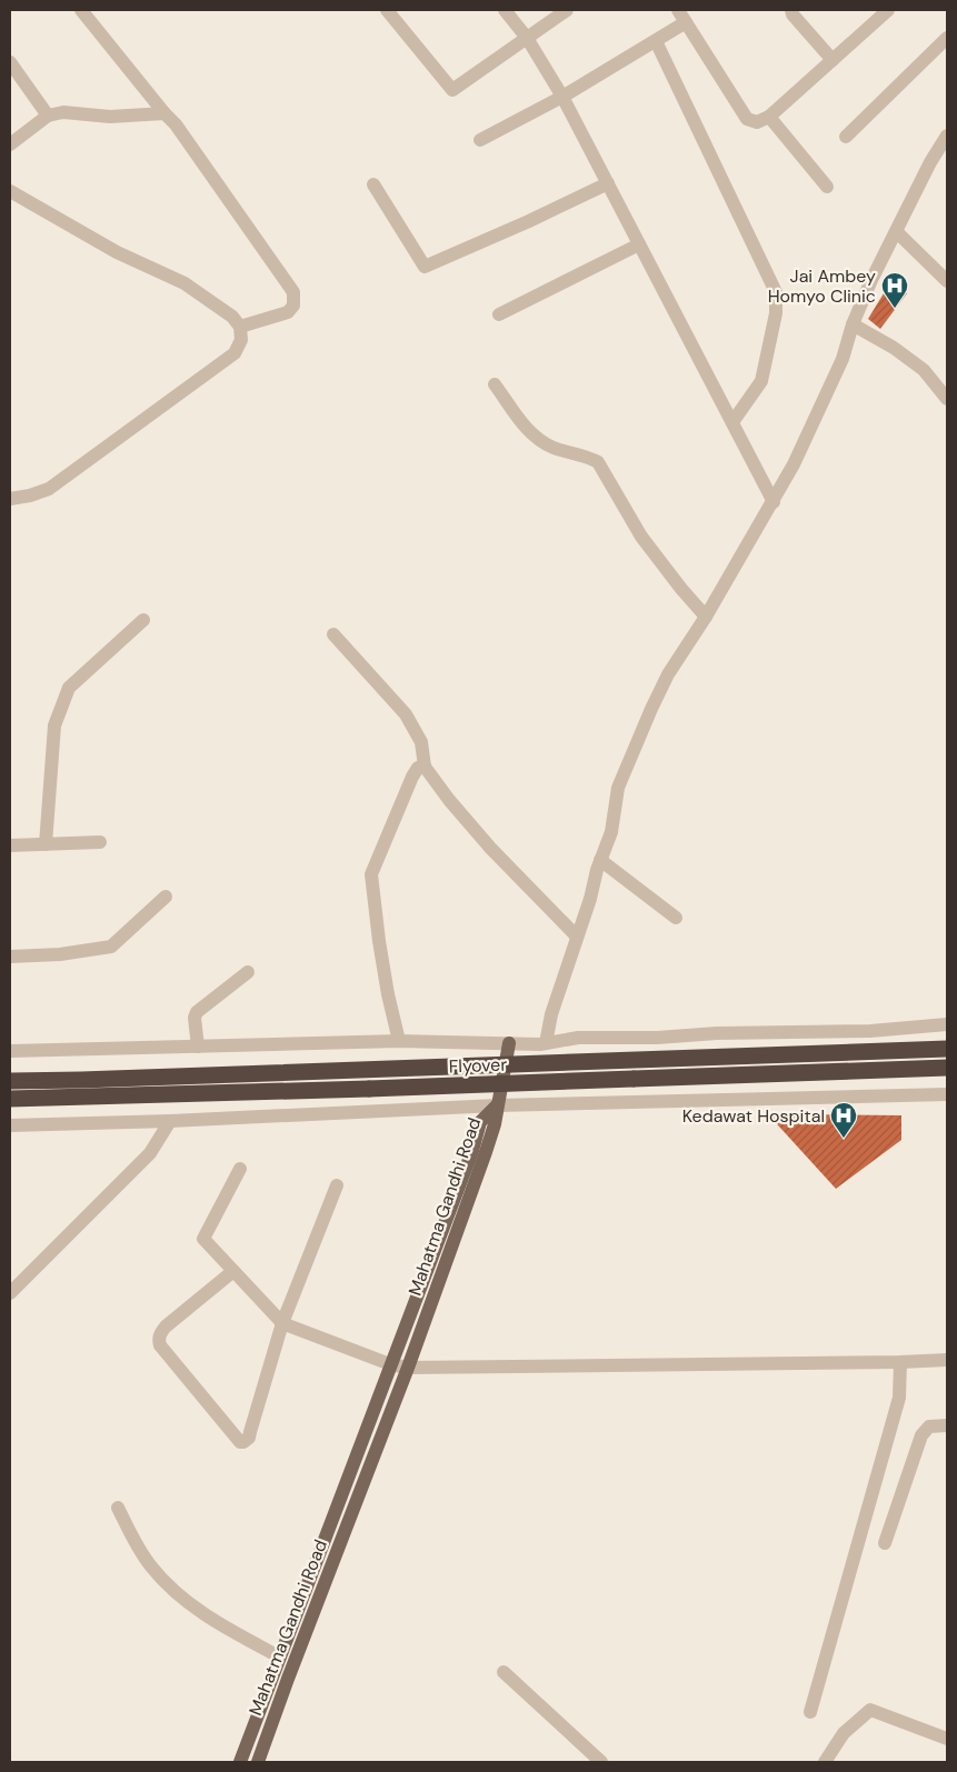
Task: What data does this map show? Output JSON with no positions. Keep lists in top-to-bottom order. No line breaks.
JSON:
{"streets":{"highway":["Flyover"],"main road":["Mahatma Gandhi Road"]},"places":{"hospital":["Jai Ambey Homyo Clinic","Kedawat Hospital"]}}
